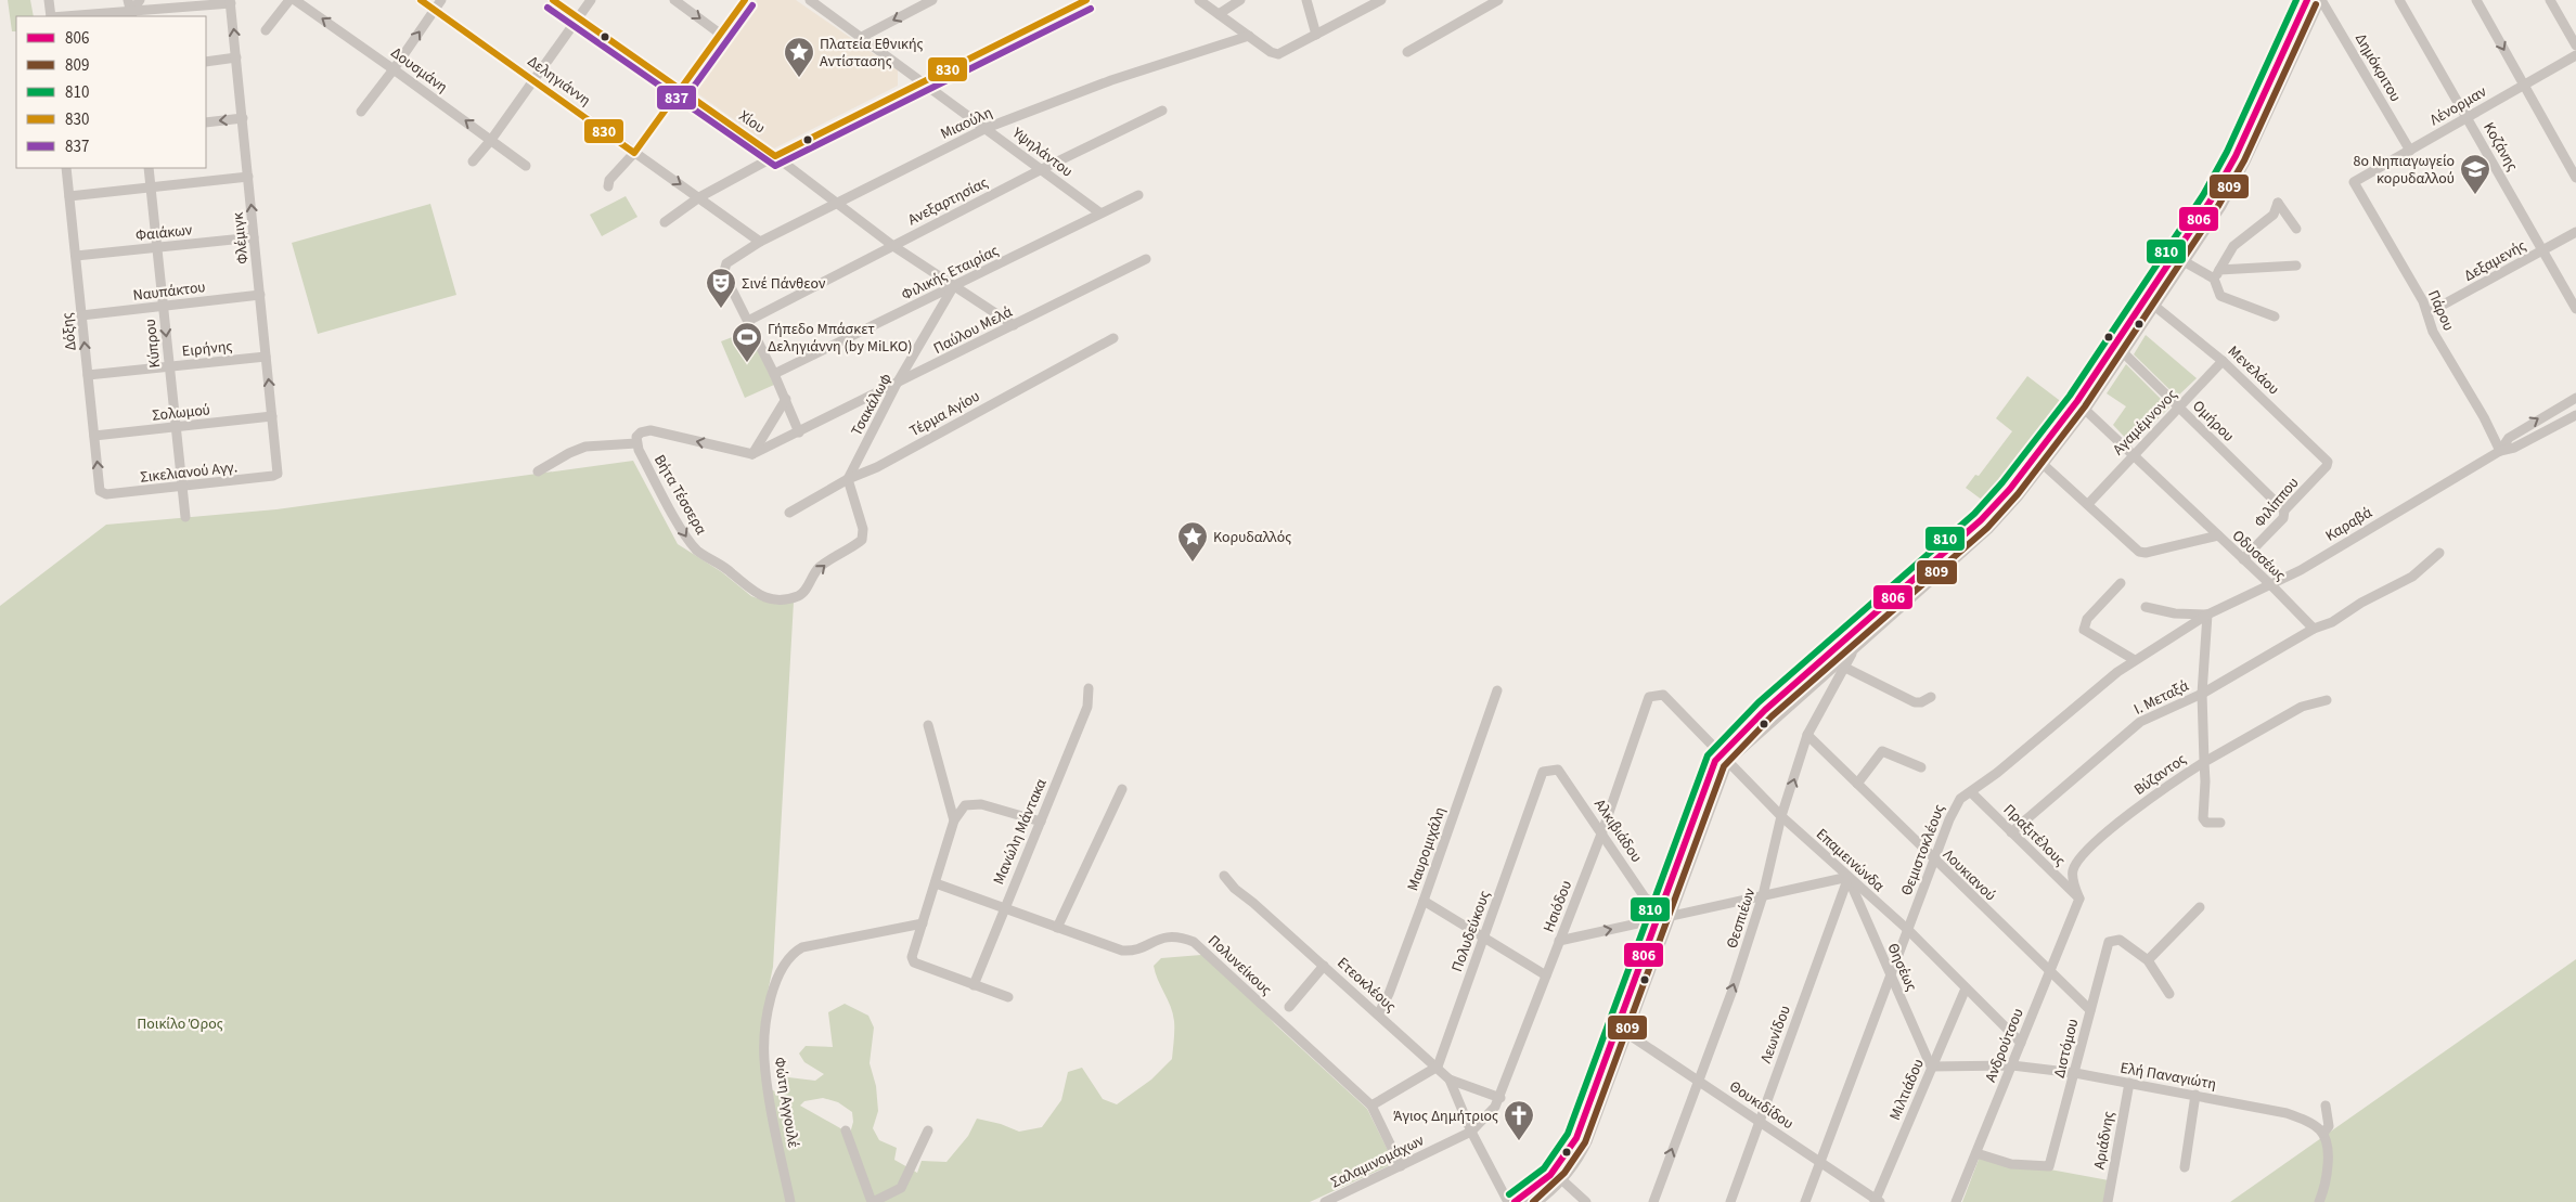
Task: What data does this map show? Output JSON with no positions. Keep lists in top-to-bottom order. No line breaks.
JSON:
{"streets":{"street":["Δημόκριτου","Δουσμάνη","Δεληγιάννη","Λένορμαν","Χίου","Μιαούλη","Κοζάνης","Υψηλάντου","Ανεξαρτησίας","Φαιάκων","Φλέμιγκ","Δεξαμενής","Φιλικής Εταιρίας","Ναυπάκτου","Πάρου","Παύλου Μελά","Δόξης","Κύπρου","Ειρήνης","Μενελάου","Τσακάλωφ","Σολωμού","Τέρμα Αγίου","Ομήρου","Αγαμέμνονος","Σικελιανού Αγγ.","Βήτα Τέσσερα","Φιλίππου","Καραβά","Οδυσσέως","Ι. Μεταξά","Βύζαντος","Αλκιβιάδου","Μανώλη Μάντακα","Πραξιτέλους","Μαυρομιχάλη","Θεμιστοκλέους","Επαμεινώνδα","Λουκιανού","Ησιόδου","Θεσπιέων","Πολυδεύκους","Πολυνείκους","Θησέως","Ετεοκλέους","Λεωνίδου","Ανδρούτσου","Διστόμου","Ελή Παναγιώτη","Μιλτιάδου","Φώτη Αγγουλέ","Θουκιδίδου","Αριάδνης","Σαλαμινομάχων"]},"crossings":[["Δημόκριτου","Λένορμαν"],["Δεληγιάννη","Μιαούλη"],["Λένορμαν","Κοζάνης"],["Λένορμαν","Πάρου"],["Χίου","Μιαούλη"],["Χίου","Ανεξαρτησίας"],["Χίου","Φιλικής Εταιρίας"],["Χίου","Παύλου Μελά"],["Χίου","Τσακάλωφ"],["Μιαούλη","Υψηλάντου"],["Μιαούλη","Ανεξαρτησίας"],["Κοζάνης","Δεξαμενής"],["Υψηλάντου","Ανεξαρτησίας"],["Υψηλάντου","Φιλικής Εταιρίας"],["Φαιάκων","Φλέμιγκ"],["Φαιάκων","Δόξης"],["Φαιάκων","Κύπρου"],["Φλέμιγκ","Ναυπάκτου"],["Φλέμιγκ","Ειρήνης"],["Φλέμιγκ","Σολωμού"],["Φλέμιγκ","Σικελιανού Αγγ."],["Δεξαμενής","Πάρου"],["Φιλικής Εταιρίας","Τσακάλωφ"],["Ναυπάκτου","Δόξης"],["Ναυπάκτου","Κύπρου"],["Πάρου","Καραβά"],["Παύλου Μελά","Τσακάλωφ"],["Παύλου Μελά","Βήτα Τέσσερα"],["Δόξης","Ειρήνης"],["Δόξης","Σολωμού"],["Δόξης","Σικελιανού Αγγ."],["Κύπρου","Ειρήνης"],["Κύπρου","Σολωμού"],["Κύπρου","Σικελιανού Αγγ."],["Μενελάου","Αγαμέμνονος"],["Μενελάου","Φιλίππου"],["Τσακάλωφ","Τέρμα Αγίου"],["Τσακάλωφ","Βήτα Τέσσερα"],["Τέρμα Αγίου","Βήτα Τέσσερα"],["Ομήρου","Αγαμέμνονος"],["Ομήρου","Φιλίππου"],["Αγαμέμνονος","Οδυσσέως"],["Φιλίππου","Οδυσσέως"],["Καραβά","Οδυσσέως"],["Καραβά","Βύζαντος"],["Καραβά","Θεμιστοκλέους"],["Οδυσσέως","Ι. Μεταξά"],["Ι. Μεταξά","Βύζαντος"],["Ι. Μεταξά","Πραξιτέλους"],["Βύζαντος","Πραξιτέλους"],["Βύζαντος","Θεμιστοκλέους"],["Βύζαντος","Ανδρούτσου"],["Αλκιβιάδου","Ησιόδου"],["Αλκιβιάδου","Πολυδεύκους"],["Μανώλη Μάντακα","Πολυνείκους"],["Πραξιτέλους","Θεμιστοκλέους"],["Πραξιτέλους","Ανδρούτσου"],["Μαυρομιχάλη","Ετεοκλέους"],["Θεμιστοκλέους","Επαμεινώνδα"],["Θεμιστοκλέους","Λουκιανού"],["Θεμιστοκλέους","Θησέως"],["Θεμιστοκλέους","Θουκιδίδου"],["Επαμεινώνδα","Ησιόδου"],["Επαμεινώνδα","Θεσπιέων"],["Επαμεινώνδα","Θησέως"],["Επαμεινώνδα","Λεωνίδου"],["Επαμεινώνδα","Ανδρούτσου"],["Επαμεινώνδα","Μιλτιάδου"],["Λουκιανού","Θεσπιέων"],["Λουκιανού","Ανδρούτσου"],["Λουκιανού","Διστόμου"],["Ησιόδου","Ετεοκλέους"],["Ησιόδου","Σαλαμινομάχων"],["Θεσπιέων","Θουκιδίδου"],["Πολυδεύκους","Ετεοκλέους"],["Πολυνείκους","Σαλαμινομάχων"],["Θησέως","Λεωνίδου"],["Θησέως","Ελή Παναγιώτη"],["Θησέως","Μιλτιάδου"],["Λεωνίδου","Θουκιδίδου"],["Ανδρούτσου","Διστόμου"],["Ανδρούτσου","Ελή Παναγιώτη"],["Διστόμου","Ελή Παναγιώτη"],["Ελή Παναγιώτη","Μιλτιάδου"],["Ελή Παναγιώτη","Αριάδνης"],["Μιλτιάδου","Θουκιδίδου"]],"one_way":["Δουσμάνη","Φλέμιγκ","Δόξης"],"parks":["Ποικίλο Όρος"],"places":{"place":["Πλατεία Εθνικής Αντίστασης","Κορυδαλλός"],"school or university":["8ο Νηπιαγωγείο κορυδαλλού"],"theatre":["Σινέ Πάνθεον"],"sports":["Γήπεδο Μπάσκετ Δεληγιάννη (by MiLKO)"],"church":["Άγιος Δημήτριος"]},"lines":["transit line 806","transit line 810","transit line 830","transit line 809","transit line 837"],"legend":["806","809","810","830","837"]}
